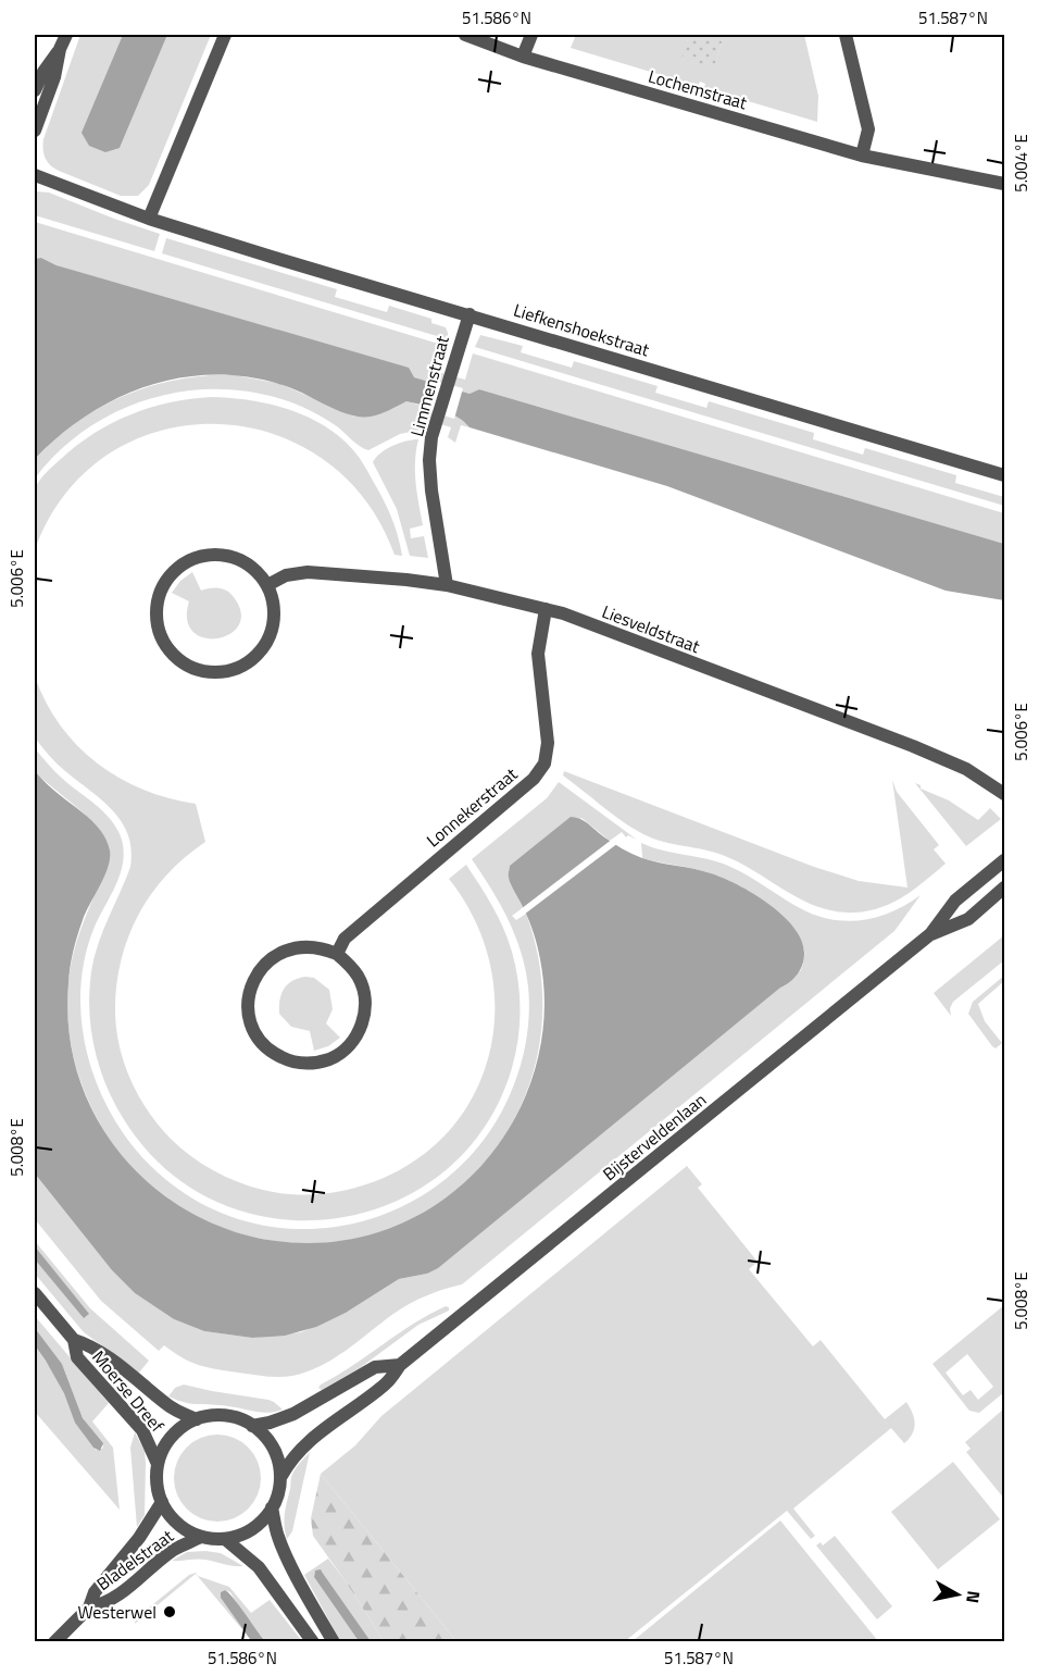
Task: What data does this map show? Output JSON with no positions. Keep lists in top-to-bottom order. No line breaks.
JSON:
{"streets":{"street":["Lochemstraat","Liefkenshoekstraat","Limmenstraat","Liesveldstraat","Lonnekerstraat","Bijsterveldenlaan","Moerse Dreef","Bladelstraat"]},"crossings":[["Liefkenshoekstraat","Limmenstraat"],["Limmenstraat","Liesveldstraat"],["Liesveldstraat","Lonnekerstraat"],["Bijsterveldenlaan","Moerse Dreef"],["Bijsterveldenlaan","Bladelstraat"],["Moerse Dreef","Bladelstraat"]],"places":["Westerwel"],"north":"right","coordinates":["51.586°N","51.587°N","5.004°E","5.006°E","5.008°E"]}
